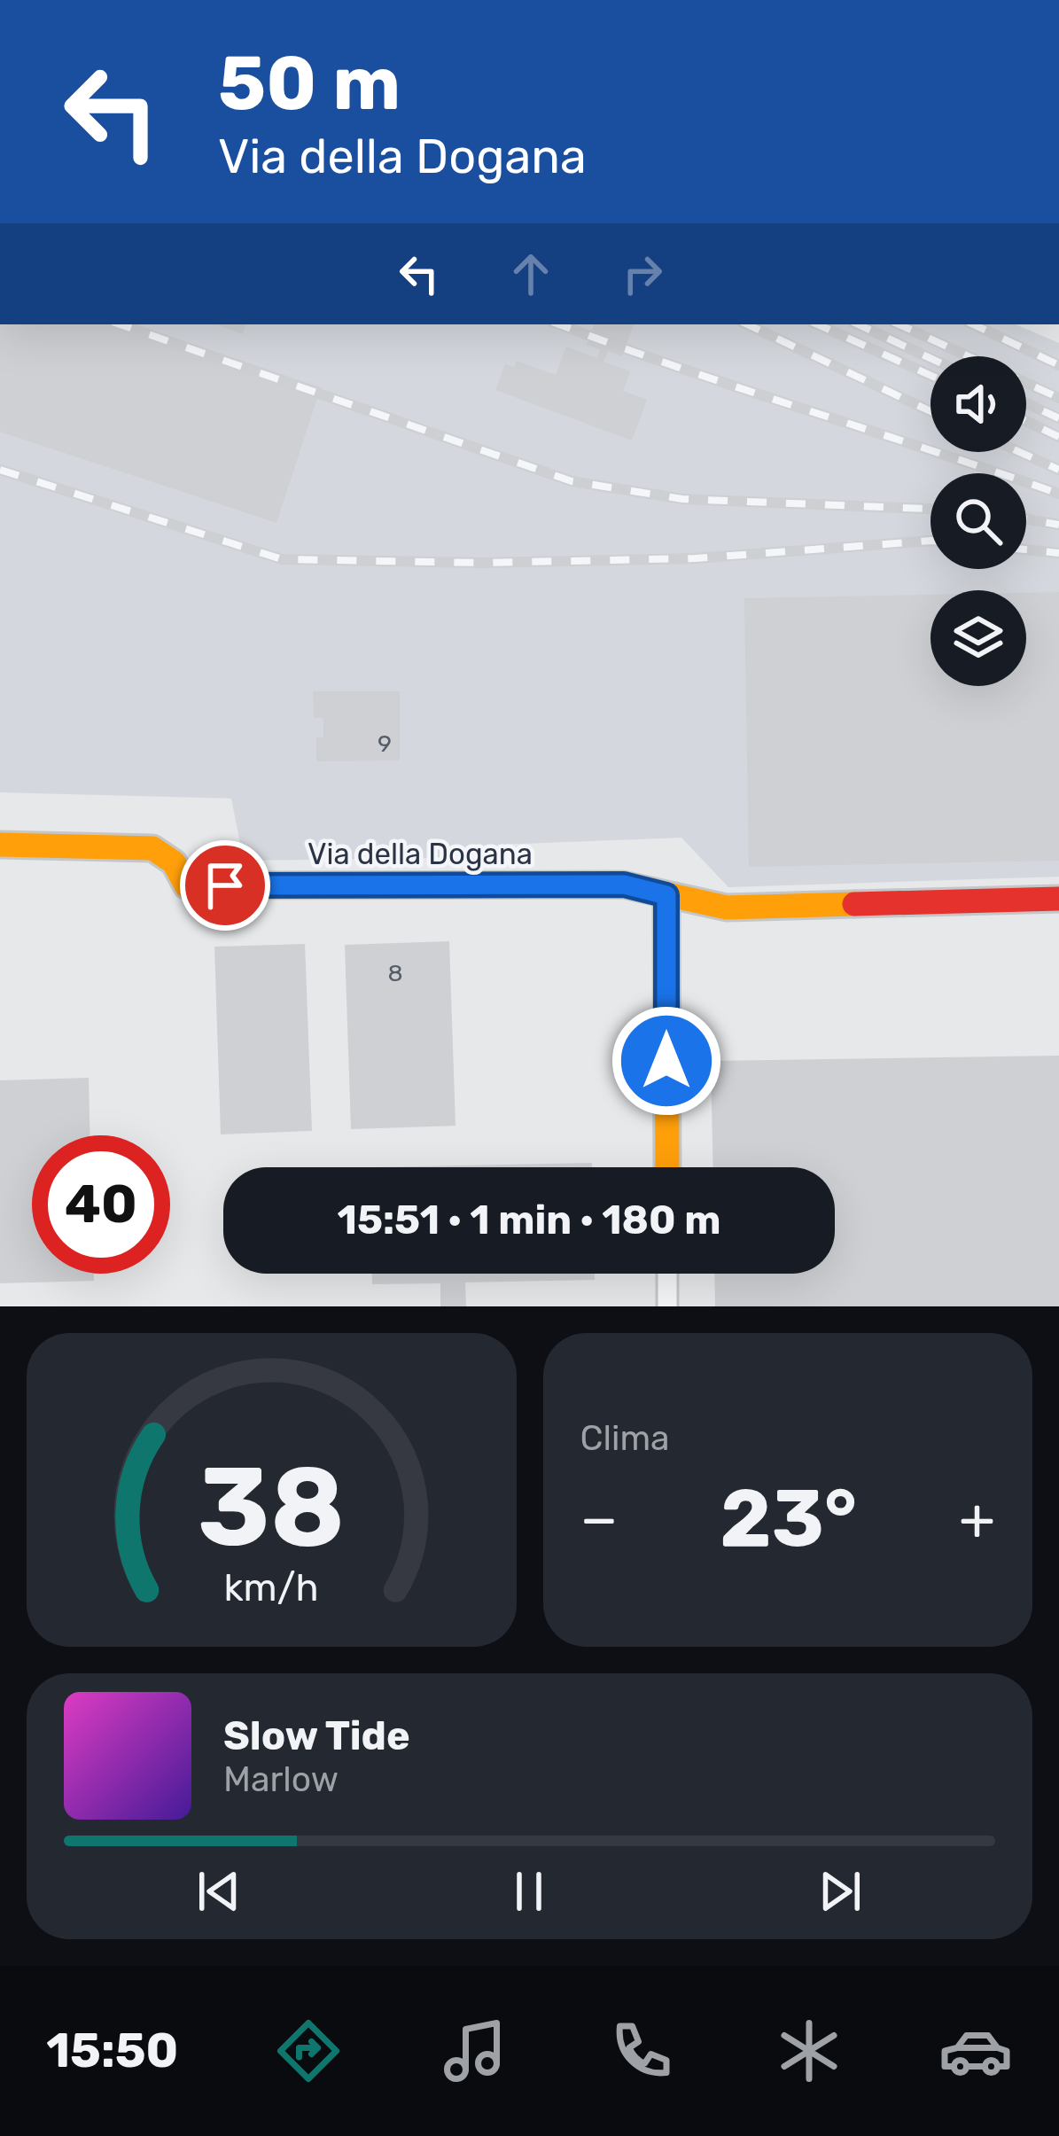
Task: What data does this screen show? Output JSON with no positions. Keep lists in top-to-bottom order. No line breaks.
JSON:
{"streets":{"street":["Via della Dogana"]},"house_numbers":["9","8"],"page":{"turn":["50 m","Via della Dogana"],"limit":"40","trip":"15:51 · 1 min · 180 m","tile":"Clima","heat":["−","23°","+"],"song":["Slow Tide","Marlow"],"tabs":"15:50","gauge":["38","km/h"]}}
